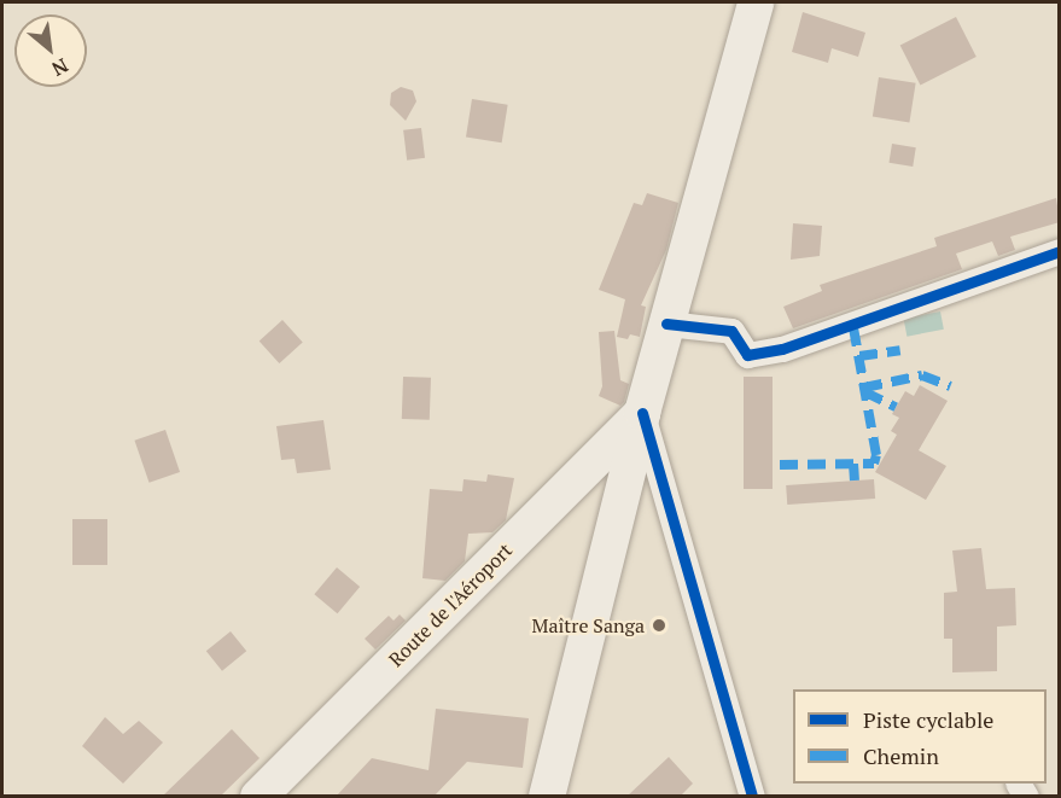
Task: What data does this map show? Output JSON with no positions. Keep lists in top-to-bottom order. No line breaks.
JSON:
{"streets":{"main road":["Route de l'Aéroport"]},"places":["Maître Sanga"],"legend":["Piste cyclable","Chemin"],"north":"bottom right"}
